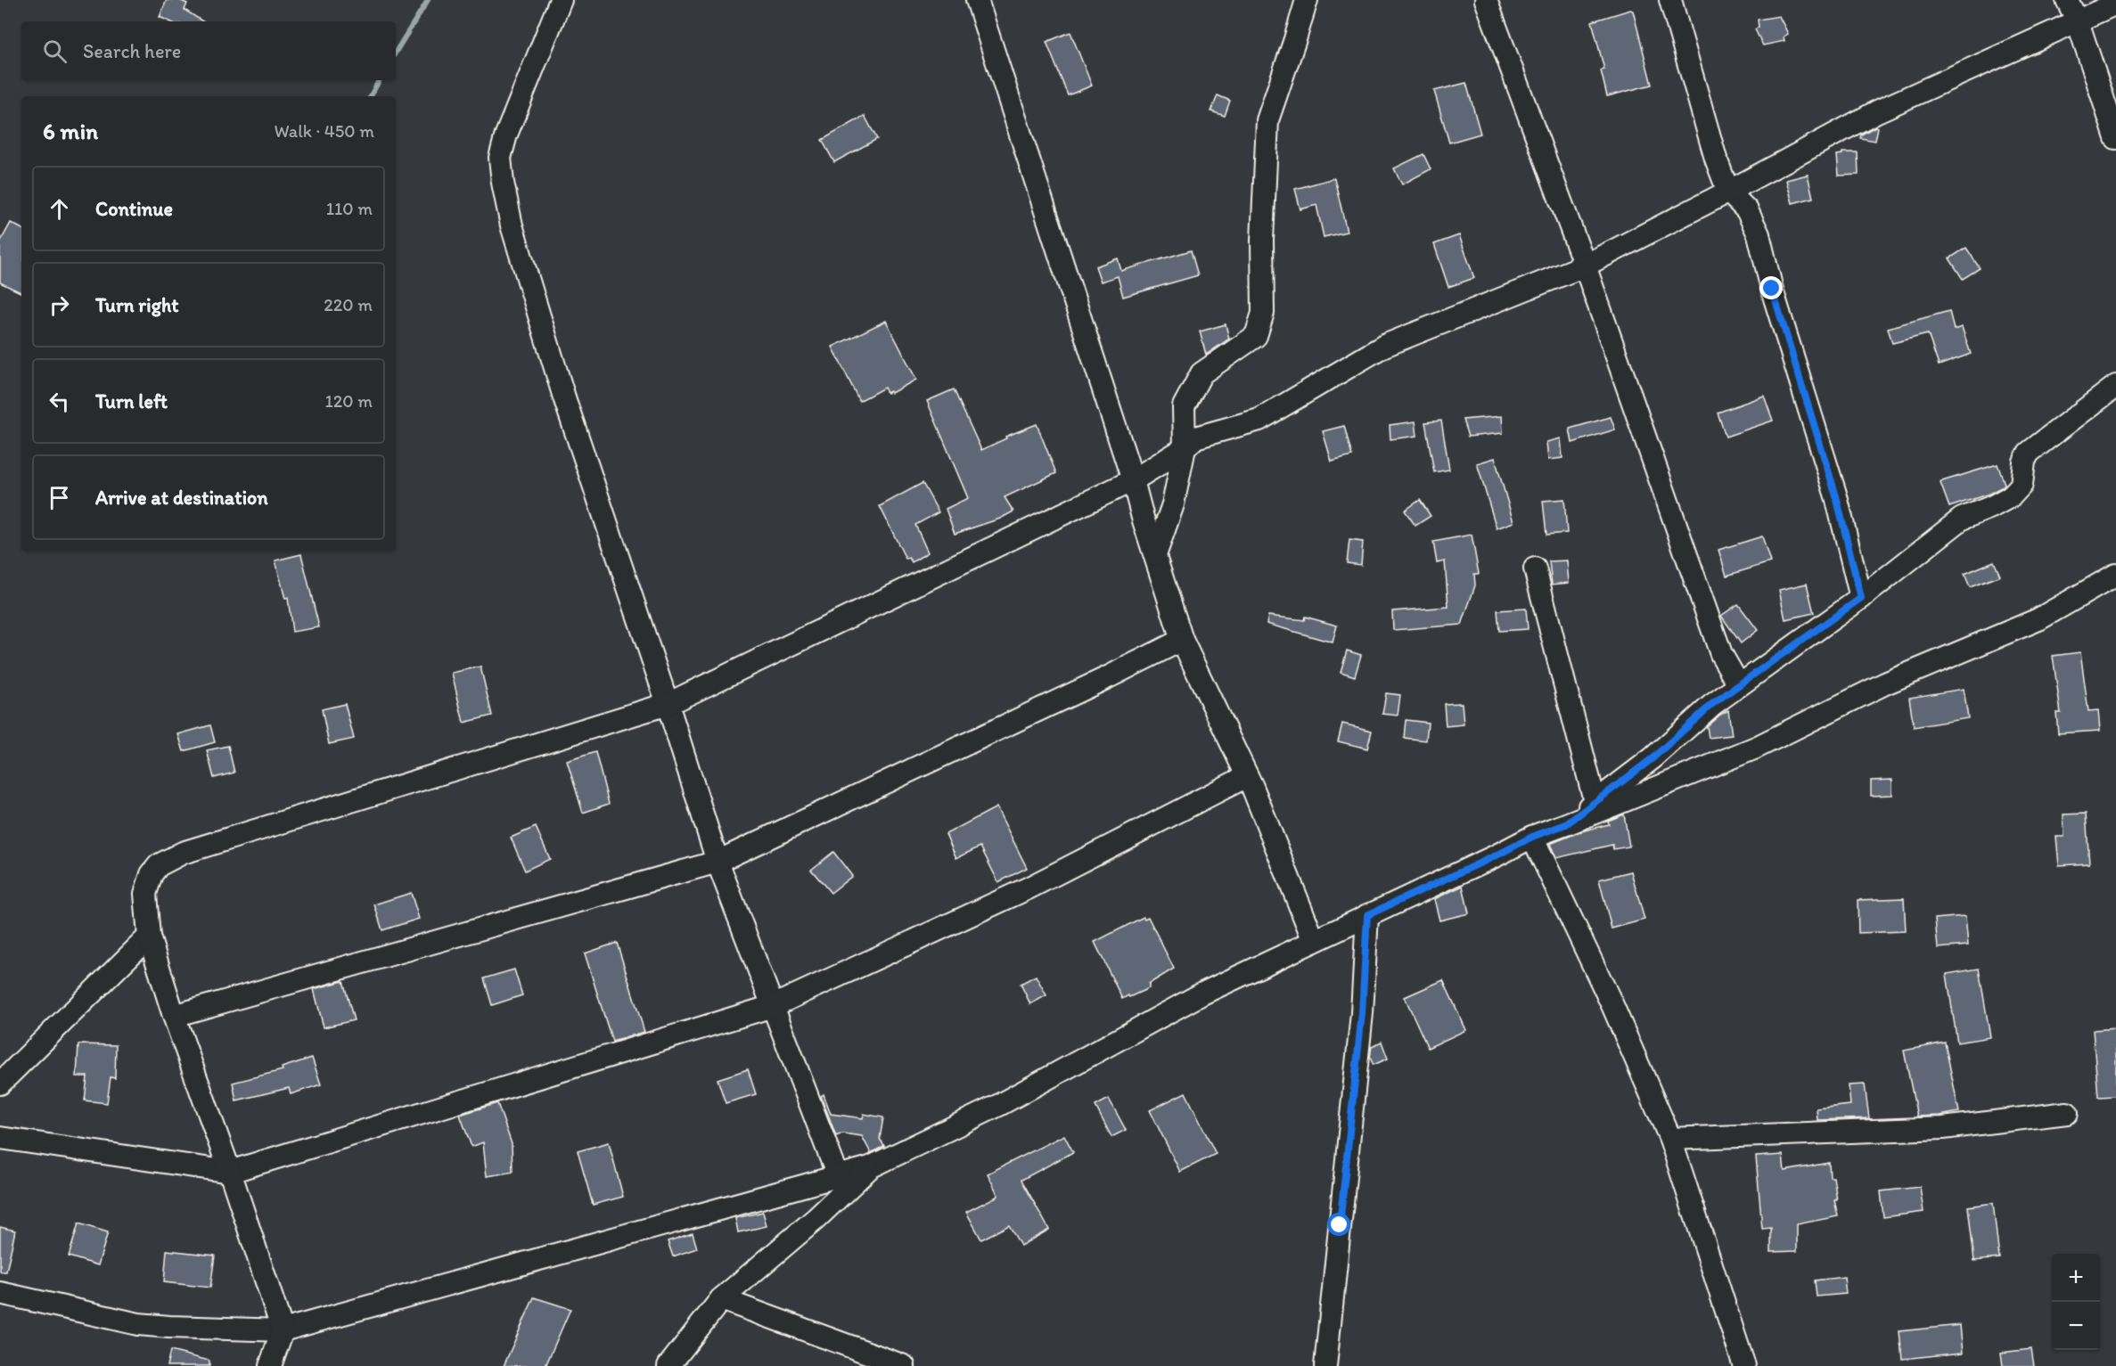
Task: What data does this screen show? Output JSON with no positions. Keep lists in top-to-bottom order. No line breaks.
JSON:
{"page":{"search":"Search here","heading":["6 min","Walk · 450 m"],"list":[["Continue","110 m"],["Turn right","220 m"],["Turn left","120 m"],"Arrive at destination"],"map_buttons":["+","−"]}}
